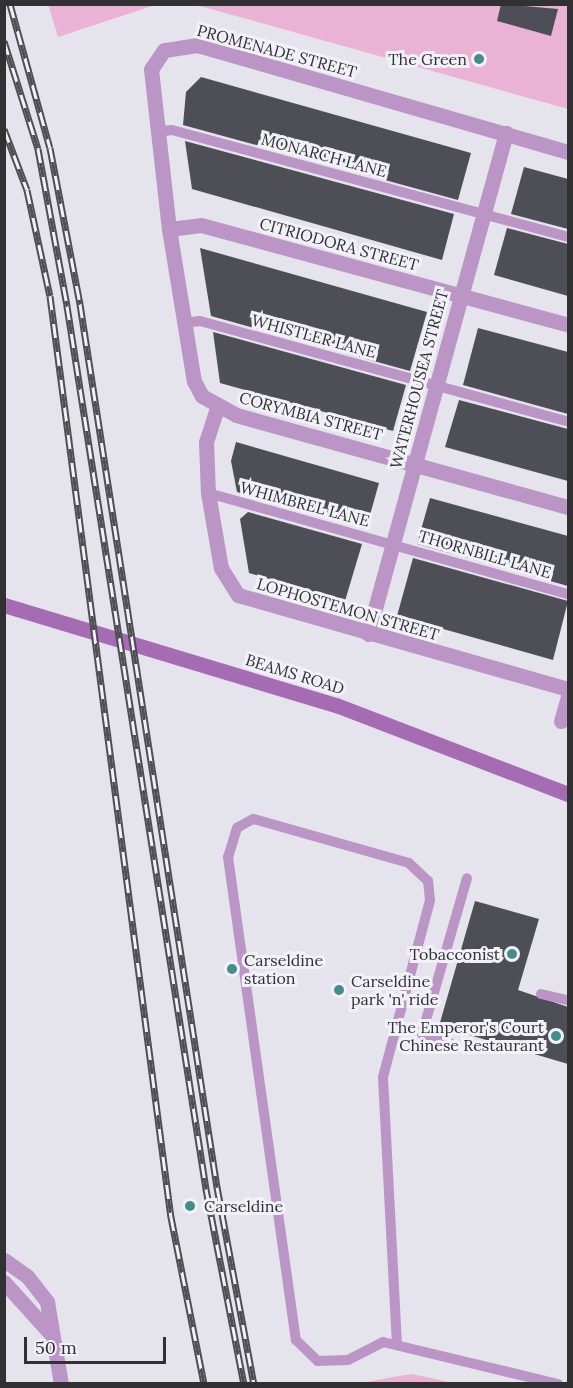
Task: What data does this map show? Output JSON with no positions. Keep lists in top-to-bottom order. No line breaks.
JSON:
{"streets":{"main road":["BEAMS ROAD"],"street":["PROMENADE STREET","CITRIODORA STREET","WATERHOUSEA STREET","CORYMBIA STREET","LOPHOSTEMON STREET"],"lane":["MONARCH LANE","WHISTLER LANE","WHIMBREL LANE","THORNBILL LANE"]},"crossings":[["PROMENADE STREET","MONARCH LANE"],["PROMENADE STREET","CITRIODORA STREET"],["PROMENADE STREET","WHISTLER LANE"],["PROMENADE STREET","WATERHOUSEA STREET"],["PROMENADE STREET","CORYMBIA STREET"],["PROMENADE STREET","LOPHOSTEMON STREET"],["MONARCH LANE","WATERHOUSEA STREET"],["CITRIODORA STREET","WATERHOUSEA STREET"],["WHISTLER LANE","WATERHOUSEA STREET"],["WATERHOUSEA STREET","CORYMBIA STREET"],["WATERHOUSEA STREET","WHIMBREL LANE"],["WATERHOUSEA STREET","THORNBILL LANE"],["WATERHOUSEA STREET","LOPHOSTEMON STREET"],["CORYMBIA STREET","LOPHOSTEMON STREET"],["WHIMBREL LANE","THORNBILL LANE"],["WHIMBREL LANE","LOPHOSTEMON STREET"]],"places":["The Green","Tobacconist","Carseldine station","Carseldine park 'n' ride","The Emperor's Court Chinese Restaurant","Carseldine"],"scale_bar":"50 m"}
